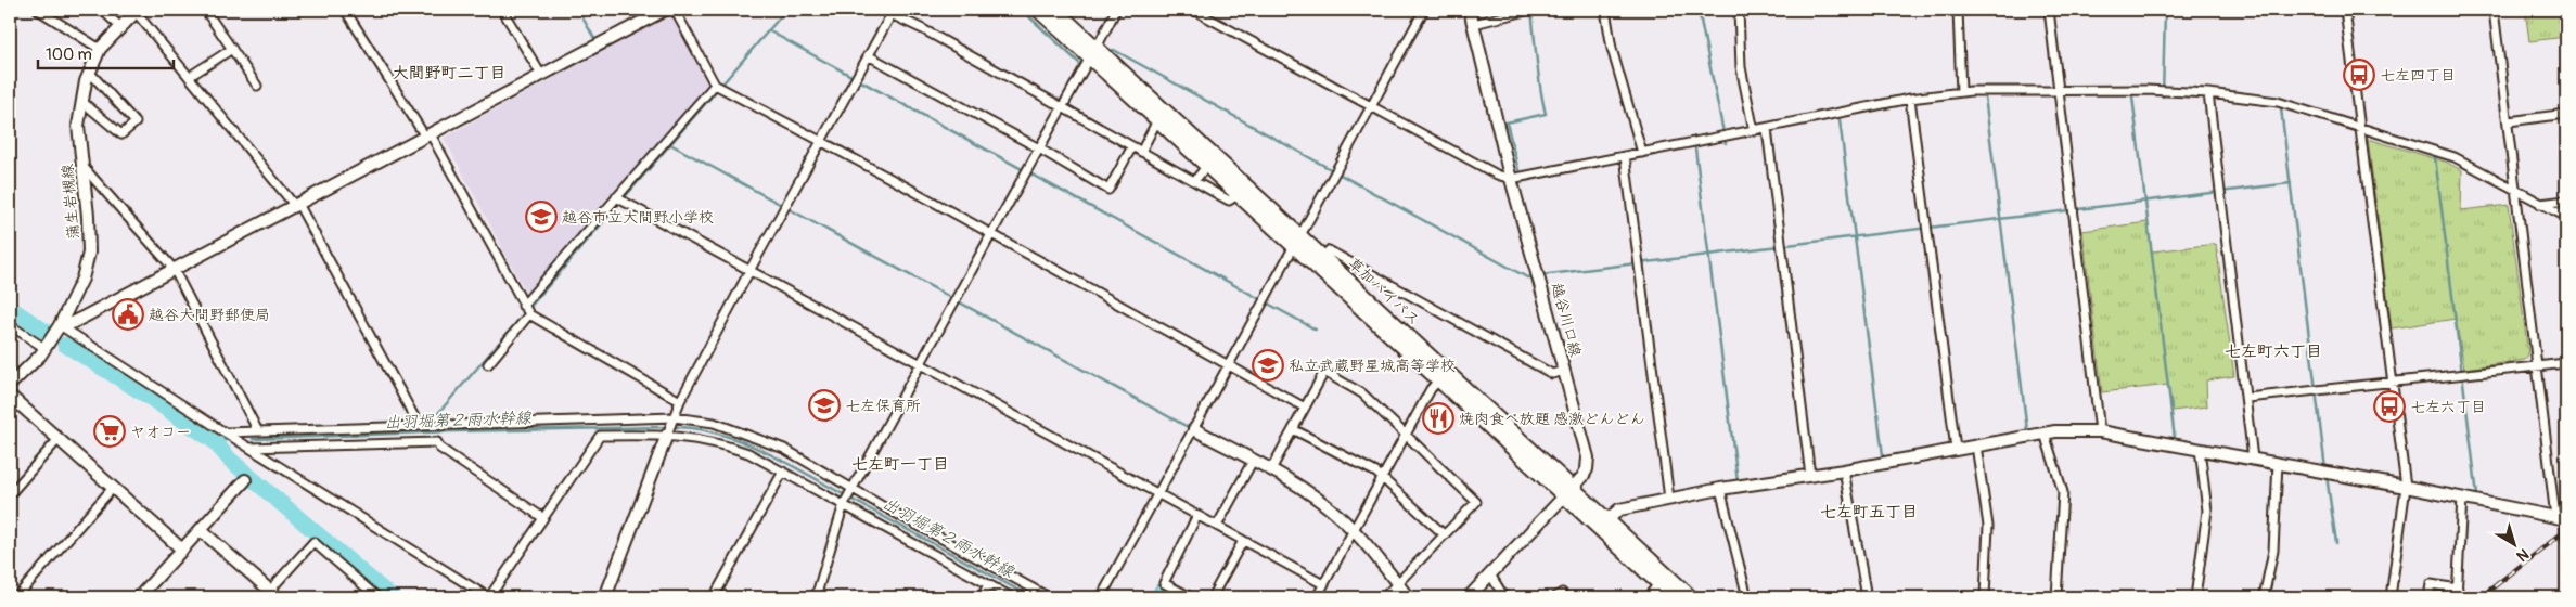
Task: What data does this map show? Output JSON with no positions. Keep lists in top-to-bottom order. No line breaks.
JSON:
{"streets":{"highway":["草加バイパス"],"street":["蒲生岩槻線","越谷川口線"]},"crossings":[["草加バイパス","越谷川口線"]],"districts":["大間野町二丁目","七左町六丁目","七左町一丁目","七左町五丁目"],"water":["出羽堀第２雨水幹線"],"places":{"bus stop":["七左四丁目","七左六丁目"],"school or university":["越谷市立大間野小学校","私立武蔵野星城高等学校","七左保育所"],"public building":["越谷大間野郵便局"],"restaurant":["焼肉食べ放題 感激どんどん"],"supermarket":["ヤオコー"]},"scale_bar":"100 m","north":"bottom right"}
